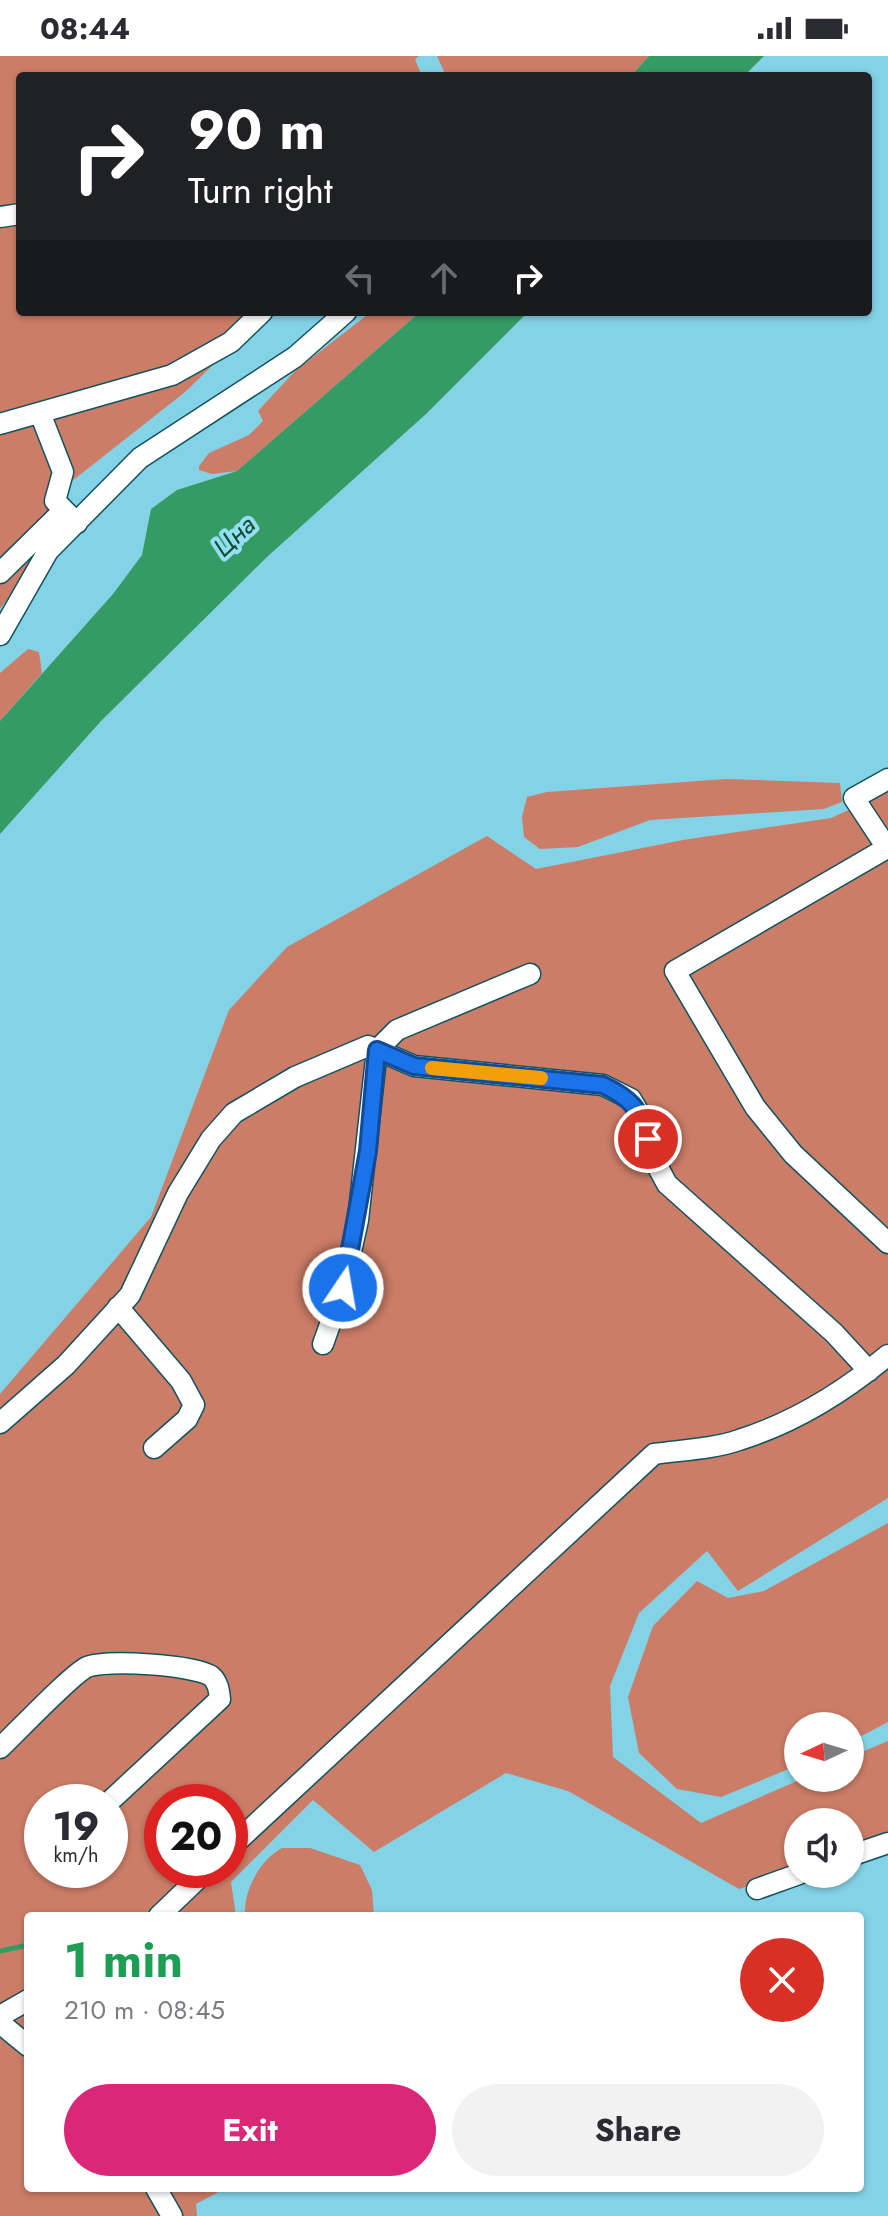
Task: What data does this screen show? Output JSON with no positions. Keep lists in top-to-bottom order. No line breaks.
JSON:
{"water":["Цна"],"north":"left","page":{"status":"08:44","turn":["90 m","Turn right"],"speed":"19 km/h","limit":"20","heading":["1 min","210 m · 08:45"],"buttons":["Exit","Share"]}}
